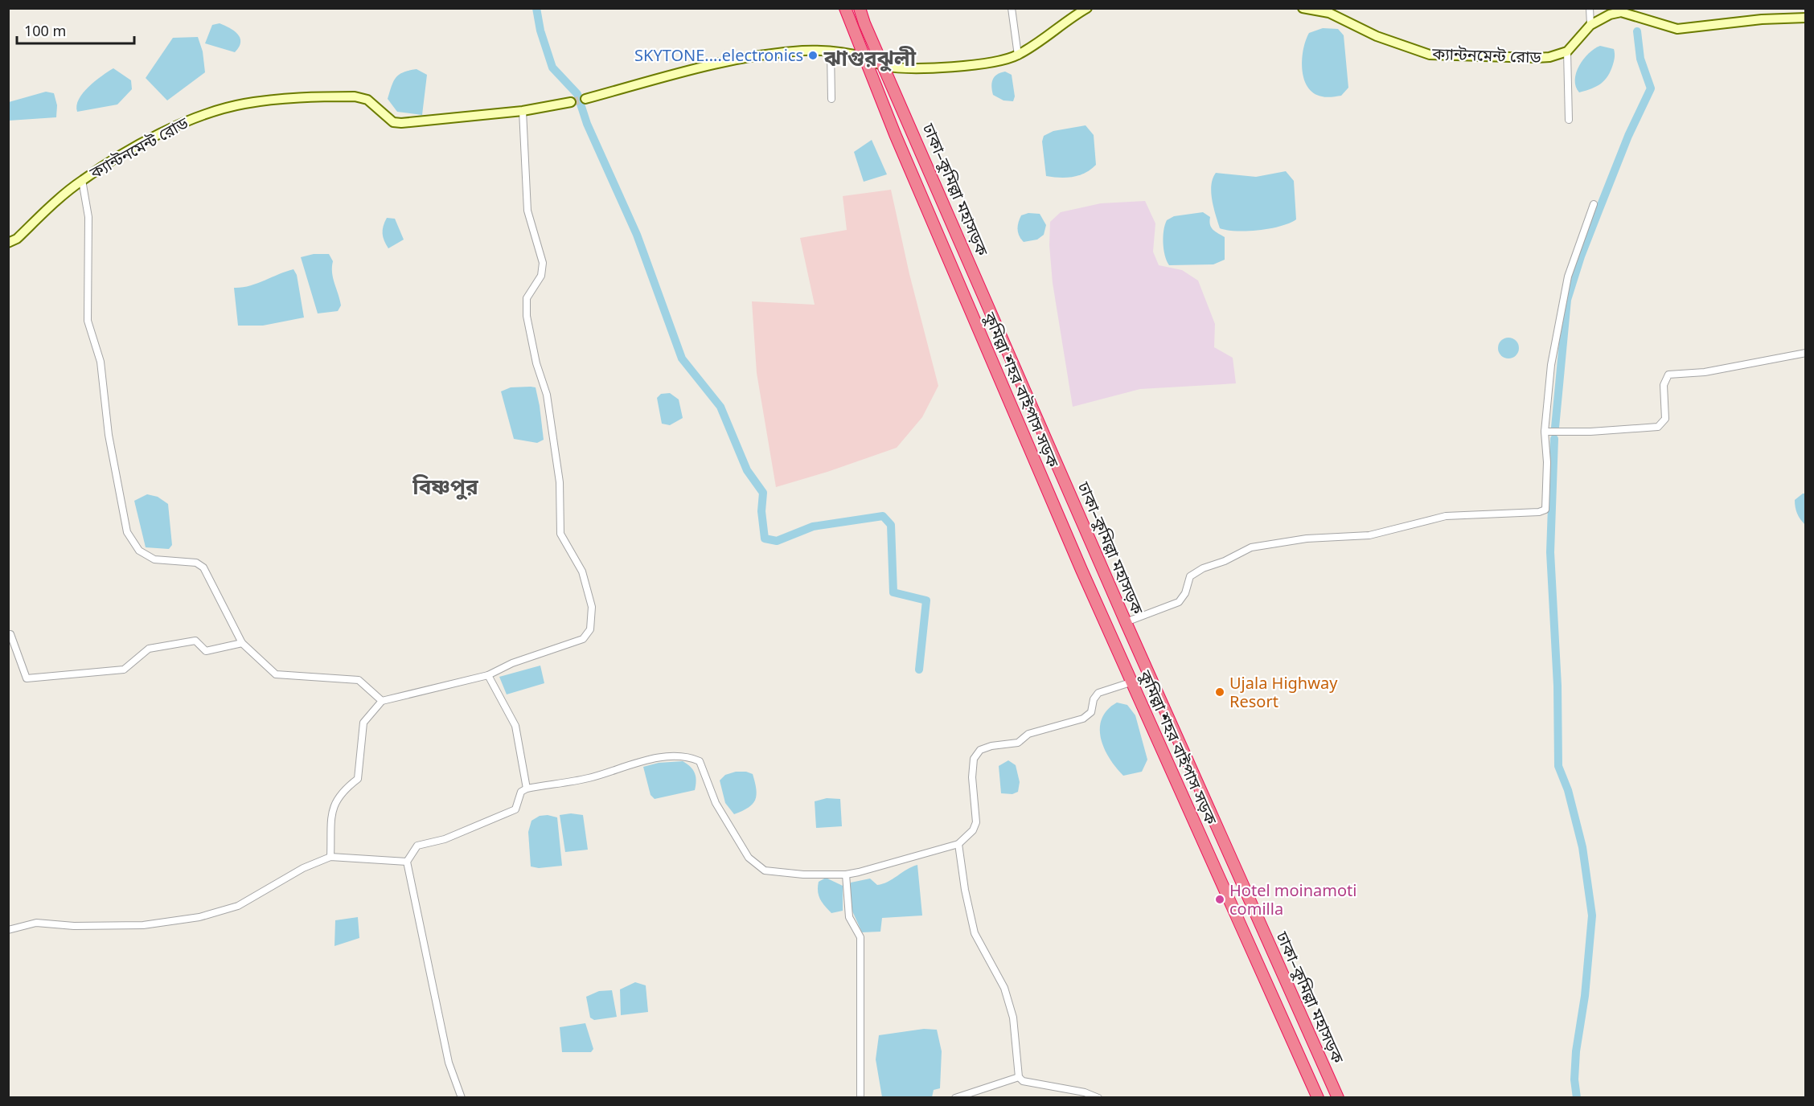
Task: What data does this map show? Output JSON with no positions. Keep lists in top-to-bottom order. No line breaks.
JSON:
{"streets":{"highway":["ঢাকা–কুমিল্লা মহাসড়ক","কুমিল্লা শহর বাইপাস সড়ক"],"main road":["ক্যান্টনমেন্ট রোড"]},"districts":["ঝাগুরঝুলী","বিষ্ণপুর"],"places":["SKYTONE....electronics","Ujala Highway Resort","Hotel moinamoti comilla"],"scale_bar":"100 m"}
